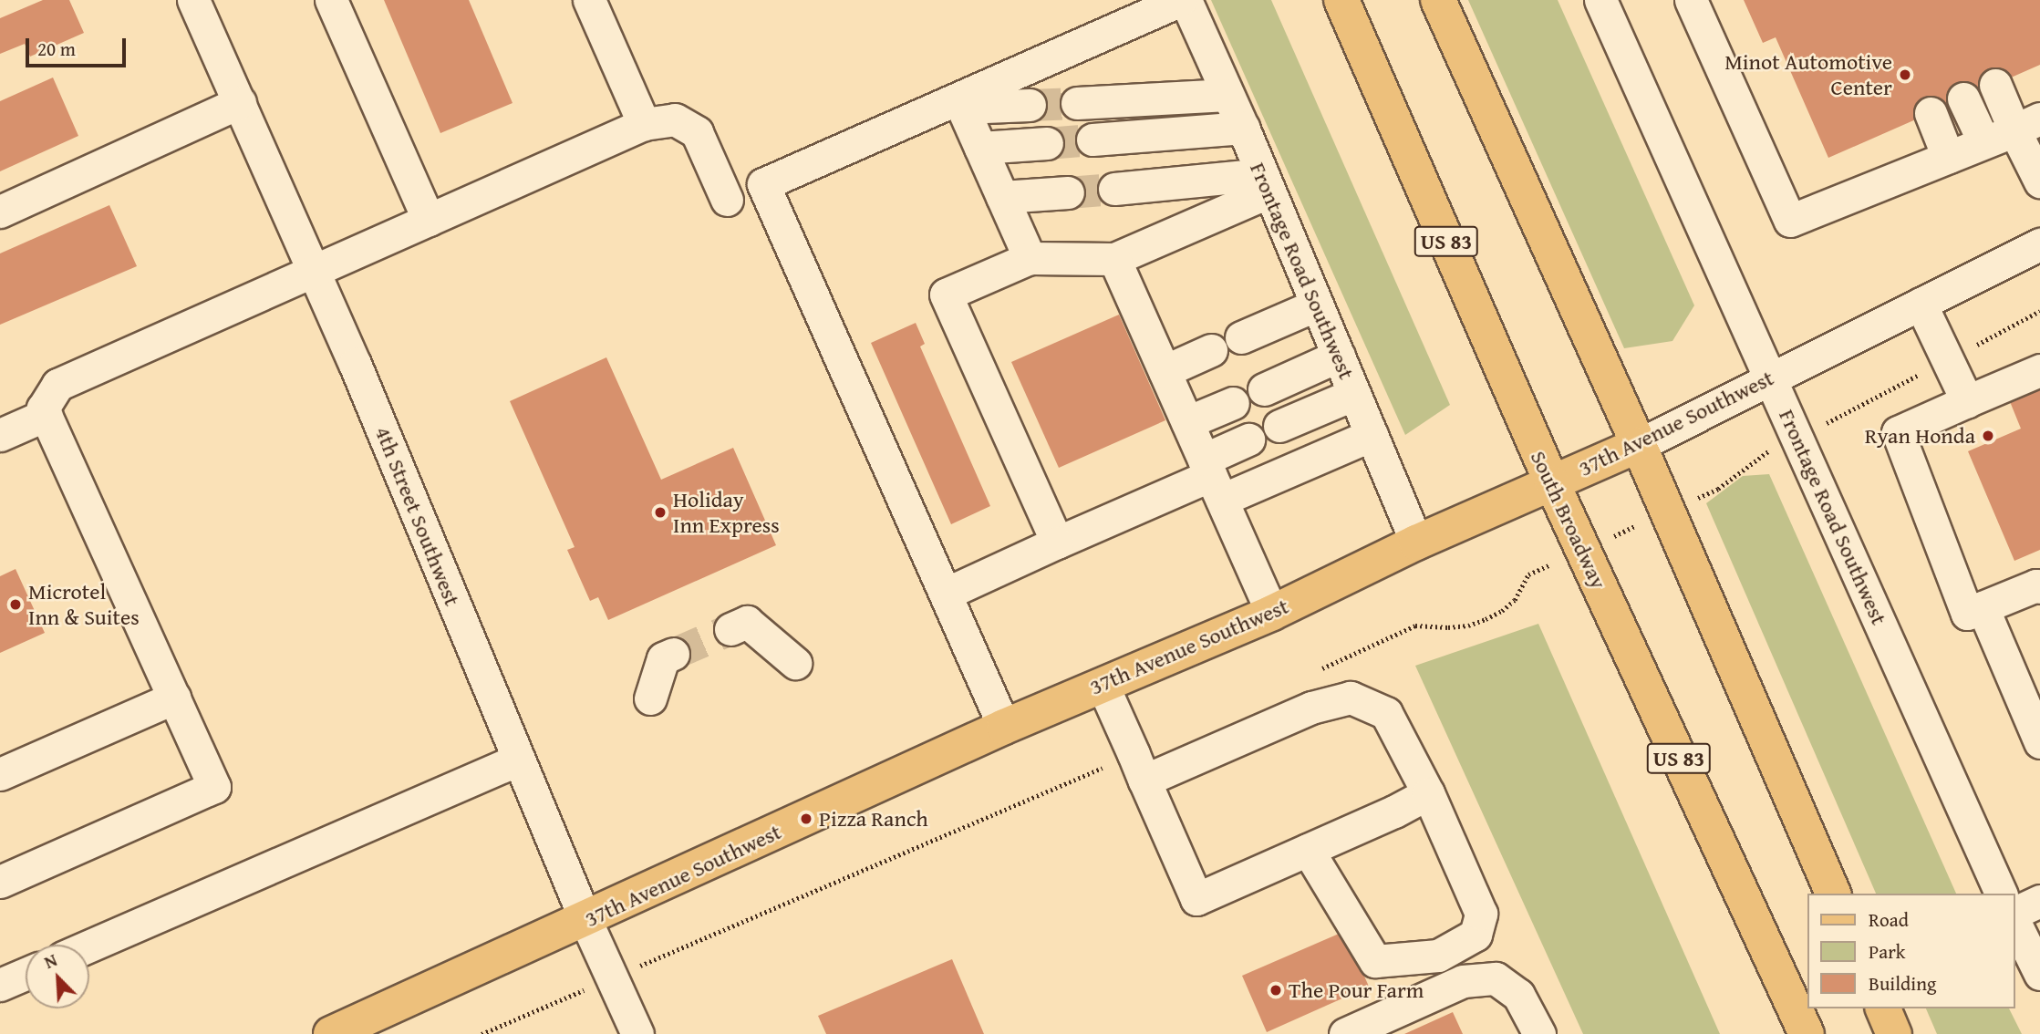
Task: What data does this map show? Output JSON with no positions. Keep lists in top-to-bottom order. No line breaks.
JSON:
{"streets":{"main road":["US 83","37th Avenue Southwest","South Broadway"],"street":["Frontage Road Southwest","4th Street Southwest"]},"crossings":[["Frontage Road Southwest","37th Avenue Southwest"],["37th Avenue Southwest","4th Street Southwest"],["37th Avenue Southwest","South Broadway"]],"places":["Minot Automotive Center","Ryan Honda","Holiday Inn Express","Microtel Inn & Suites","Pizza Ranch","The Pour Farm"],"legend":["Road","Park","Building"],"scale_bar":"20 m","north":"top left"}
